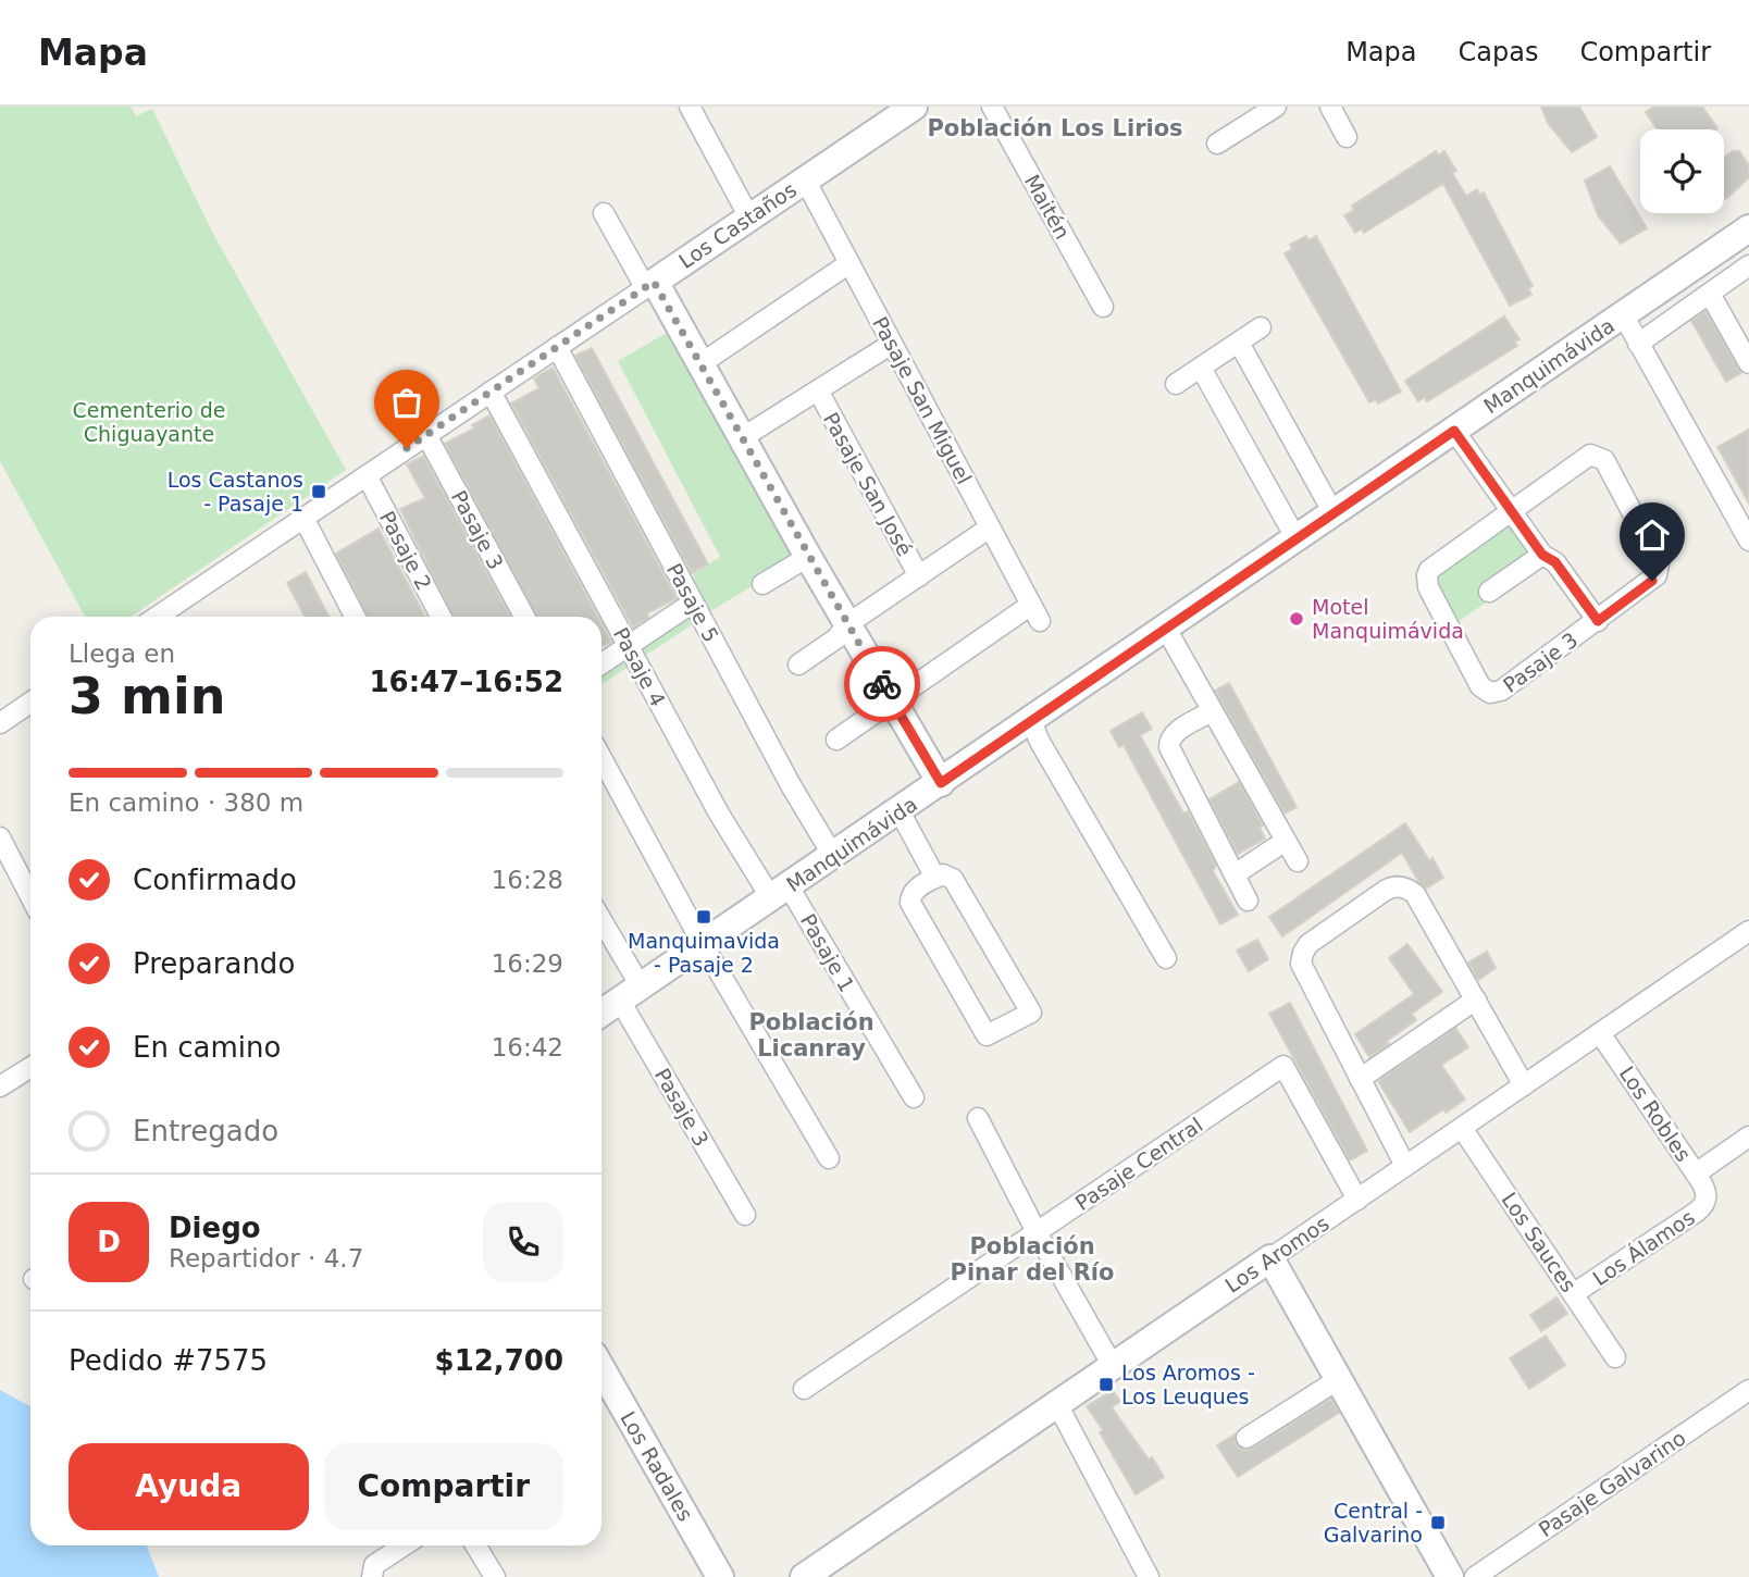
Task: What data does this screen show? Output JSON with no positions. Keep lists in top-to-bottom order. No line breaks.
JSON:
{"streets":{"street":["Maitén","Los Castaños","Manquimávida","Pasaje San Miguel","Pasaje San José","Pasaje 3","Pasaje 2","Pasaje 5","Pasaje 4","Pasaje 1","Los Robles","Pasaje Central","Los Sauces","Los Álamos","Los Aromos","Los Radales","Pasaje Galvarino"]},"crossings":[["Los Castaños","Pasaje San Miguel"],["Los Castaños","Pasaje 3"],["Los Castaños","Pasaje 2"],["Los Castaños","Pasaje 5"],["Los Castaños","Pasaje 4"],["Manquimávida","Pasaje 3"],["Manquimávida","Pasaje 5"],["Manquimávida","Pasaje 4"],["Manquimávida","Pasaje 1"],["Pasaje 4","Pasaje 1"],["Los Robles","Los Álamos"],["Los Robles","Los Aromos"],["Pasaje Central","Los Aromos"],["Los Sauces","Los Álamos"],["Los Sauces","Los Aromos"]],"districts":["Población Los Lirios","Población Licanray","Población Pinar del Río"],"parks":["Cementerio de Chiguayante"],"places":{"transit":["Los Castanos - Pasaje 1","Manquimavida - Pasaje 2","Los Aromos - Los Leuques","Central - Galvarino"],"other":["Motel Manquimávida"]},"page":{"header":"Mapa","nav":["Mapa","Capas","Compartir"],"heading":["3 min","Llega en","16:47–16:52"],"panel":["Diego","Repartidor · 4.7","Pedido #7575","$12,700"],"bar":"En camino · 380 m","list":[["Confirmado","16:28"],["Preparando","16:29"],["En camino","16:42"],"Entregado"],"round":"D","buttons":["Ayuda","Compartir"]}}
